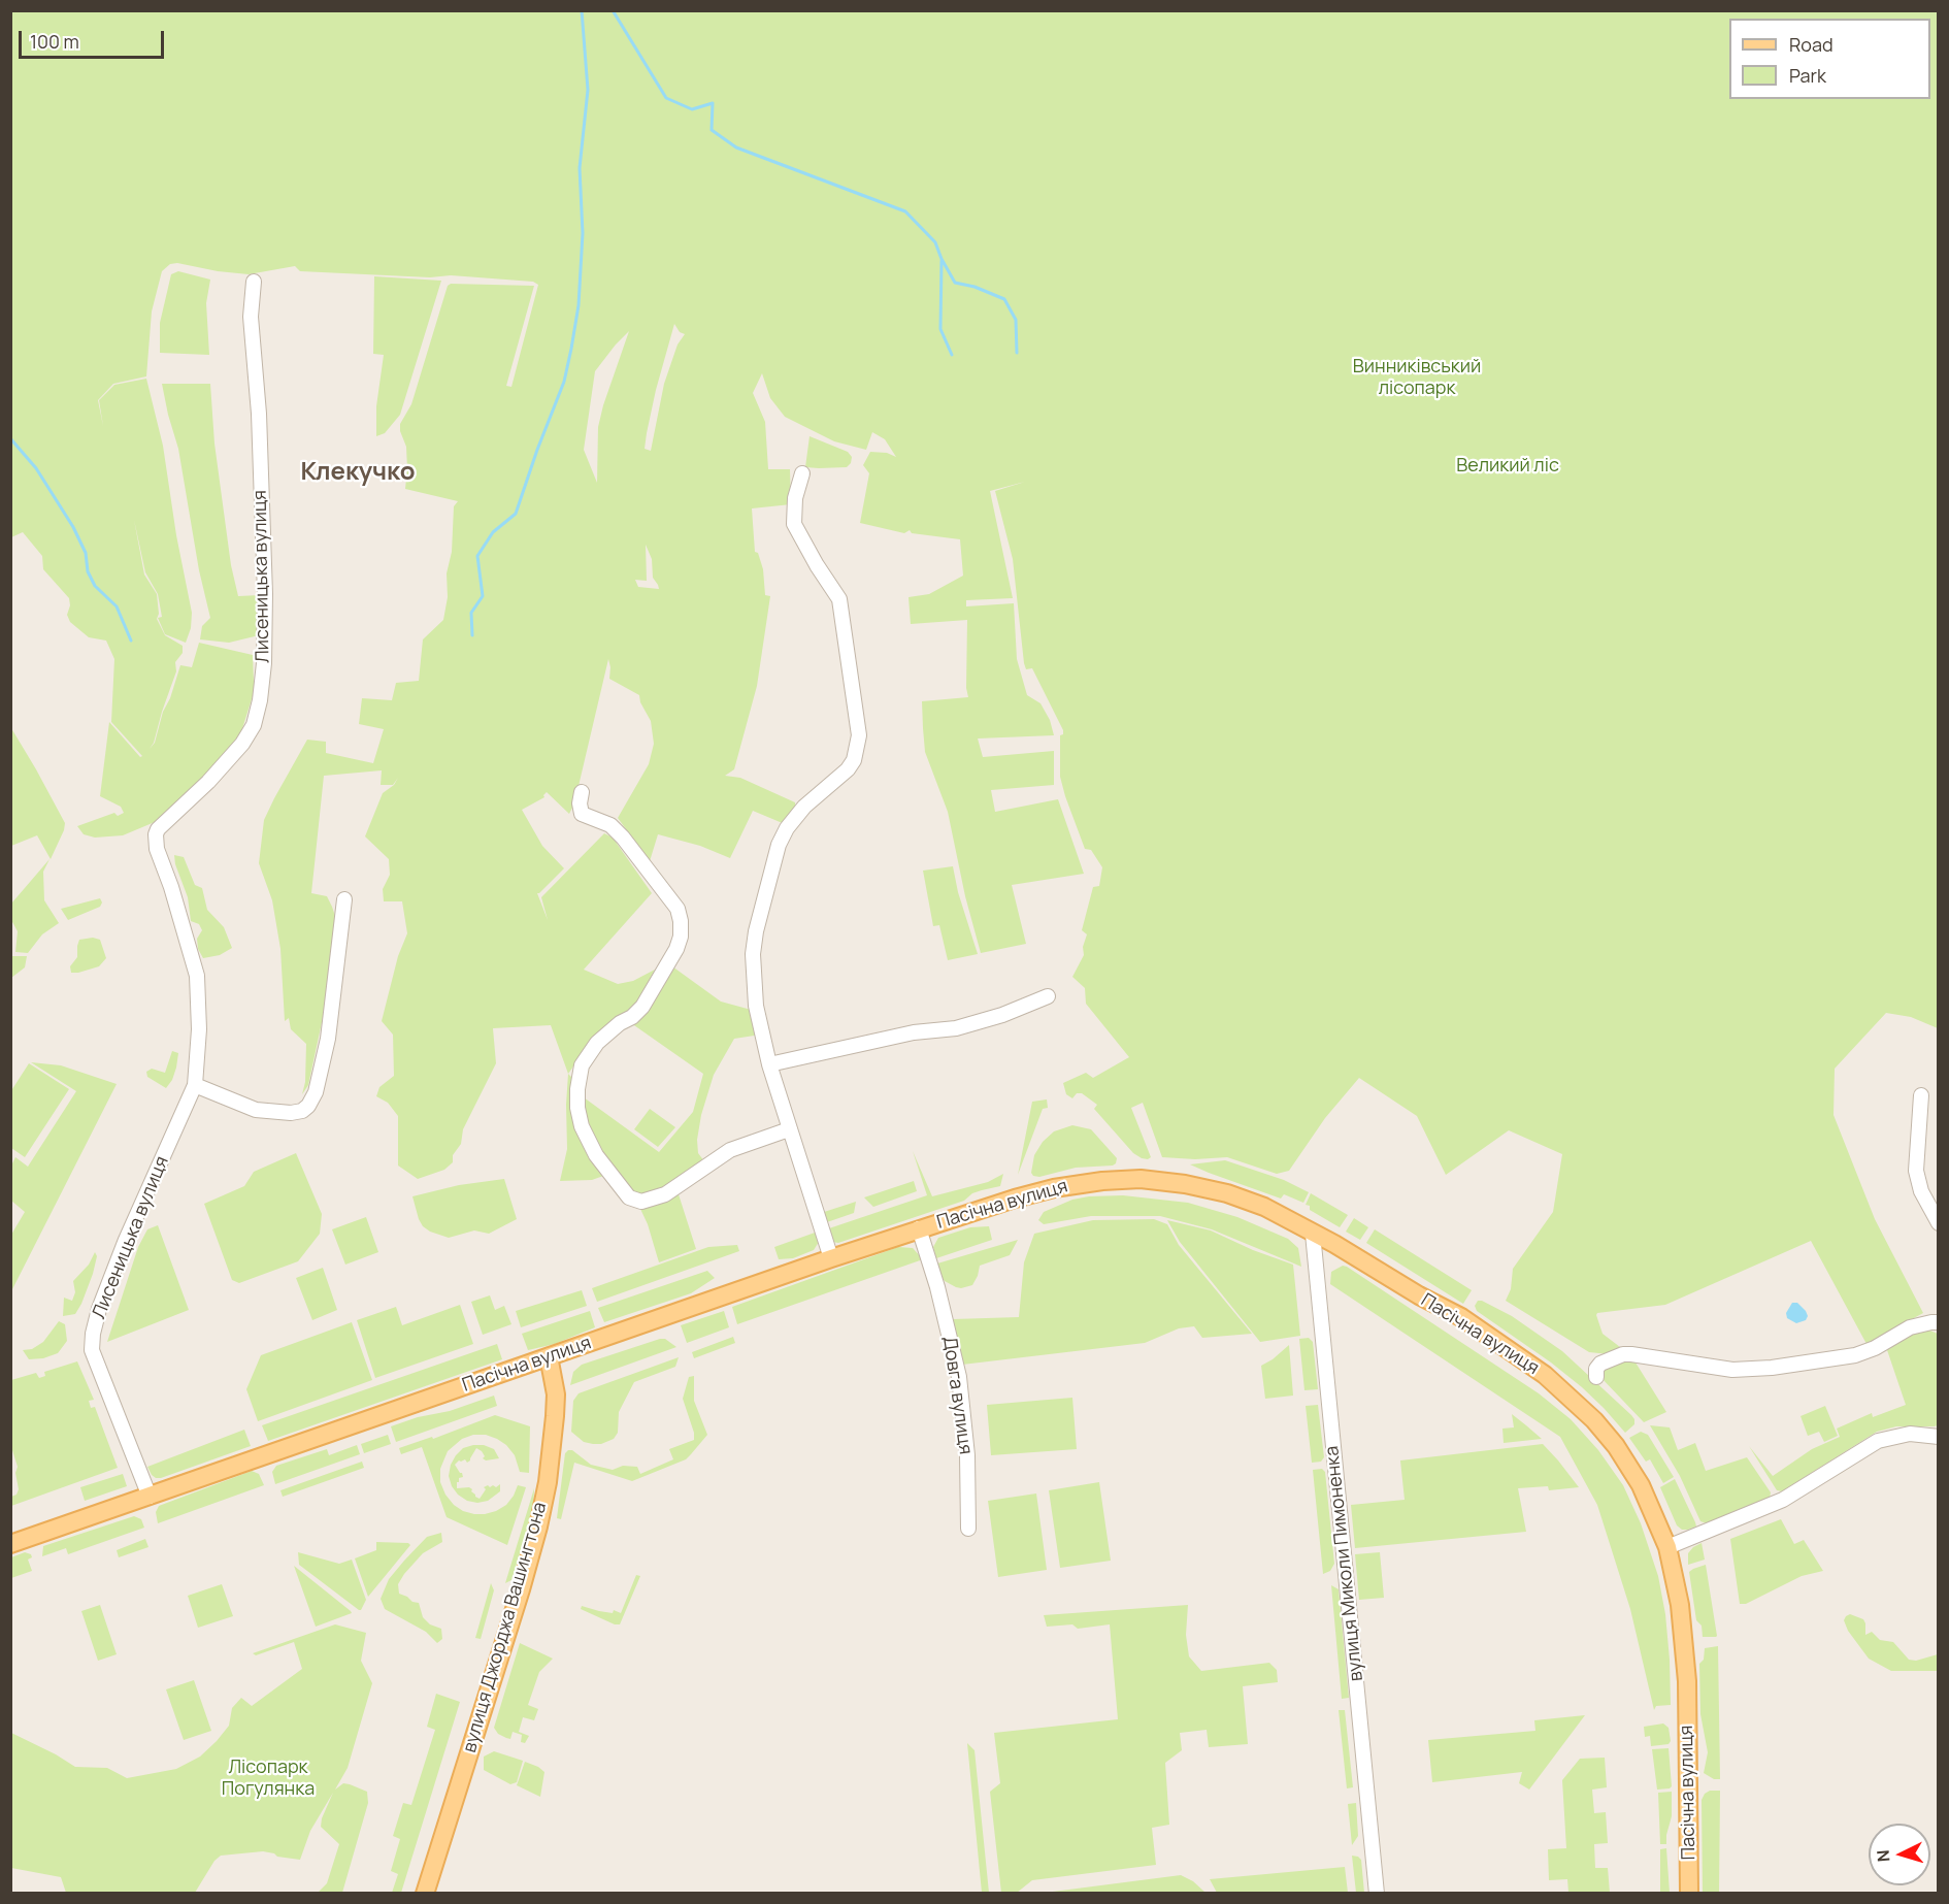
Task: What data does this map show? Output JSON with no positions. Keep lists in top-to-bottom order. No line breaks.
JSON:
{"streets":{"main road":["Пасічна вулиця","вулиця Джорджа Вашингтона"],"street":["Лисеницька вулиця","Довга вулиця","вулиця Миколи Пимоненка"]},"crossings":[["Лисеницька вулиця","Пасічна вулиця"],["Пасічна вулиця","Довга вулиця"],["Пасічна вулиця","вулиця Миколи Пимоненка"],["Пасічна вулиця","вулиця Джорджа Вашингтона"]],"districts":["Клекучко"],"parks":["Винниківський лісопарк","Великий ліс","Лісопарк Погулянка"],"legend":["Road","Park"],"scale_bar":"100 m","north":"left"}
